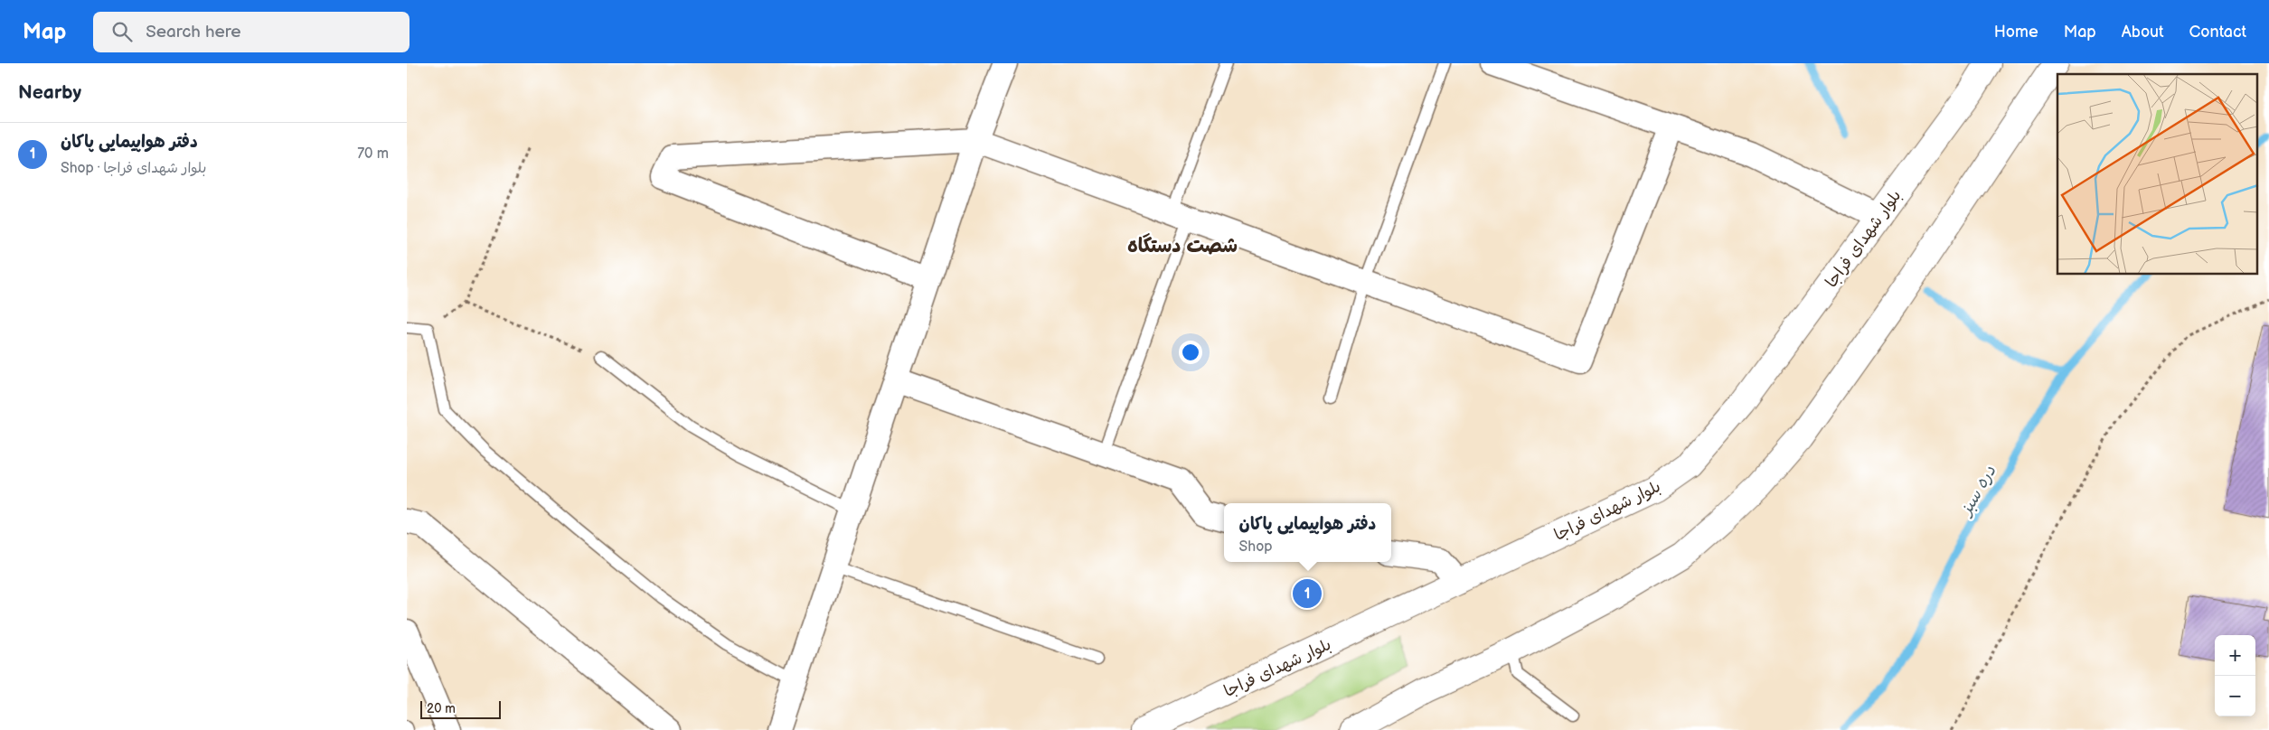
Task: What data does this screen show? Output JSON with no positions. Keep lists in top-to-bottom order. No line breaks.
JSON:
{"streets":{"main road":["بلوار شهدای فراجا"]},"districts":["شصت دستگاه"],"water":["دره سبز"],"scale_bar":"20 m","page":{"header":"Map","search":"Search here","nav":["Home","Map","About","Contact"],"heading":"Nearby","list":[{"mark":"1","name":"دفتر هواپیمایی پاکان","note":"Shop · بلوار شهدای فراجا","value":"70 m"}],"popup":["دفتر هواپیمایی پاکان","Shop"],"pins":"1","map_buttons":["+","−"],"scale":"20 m"}}
